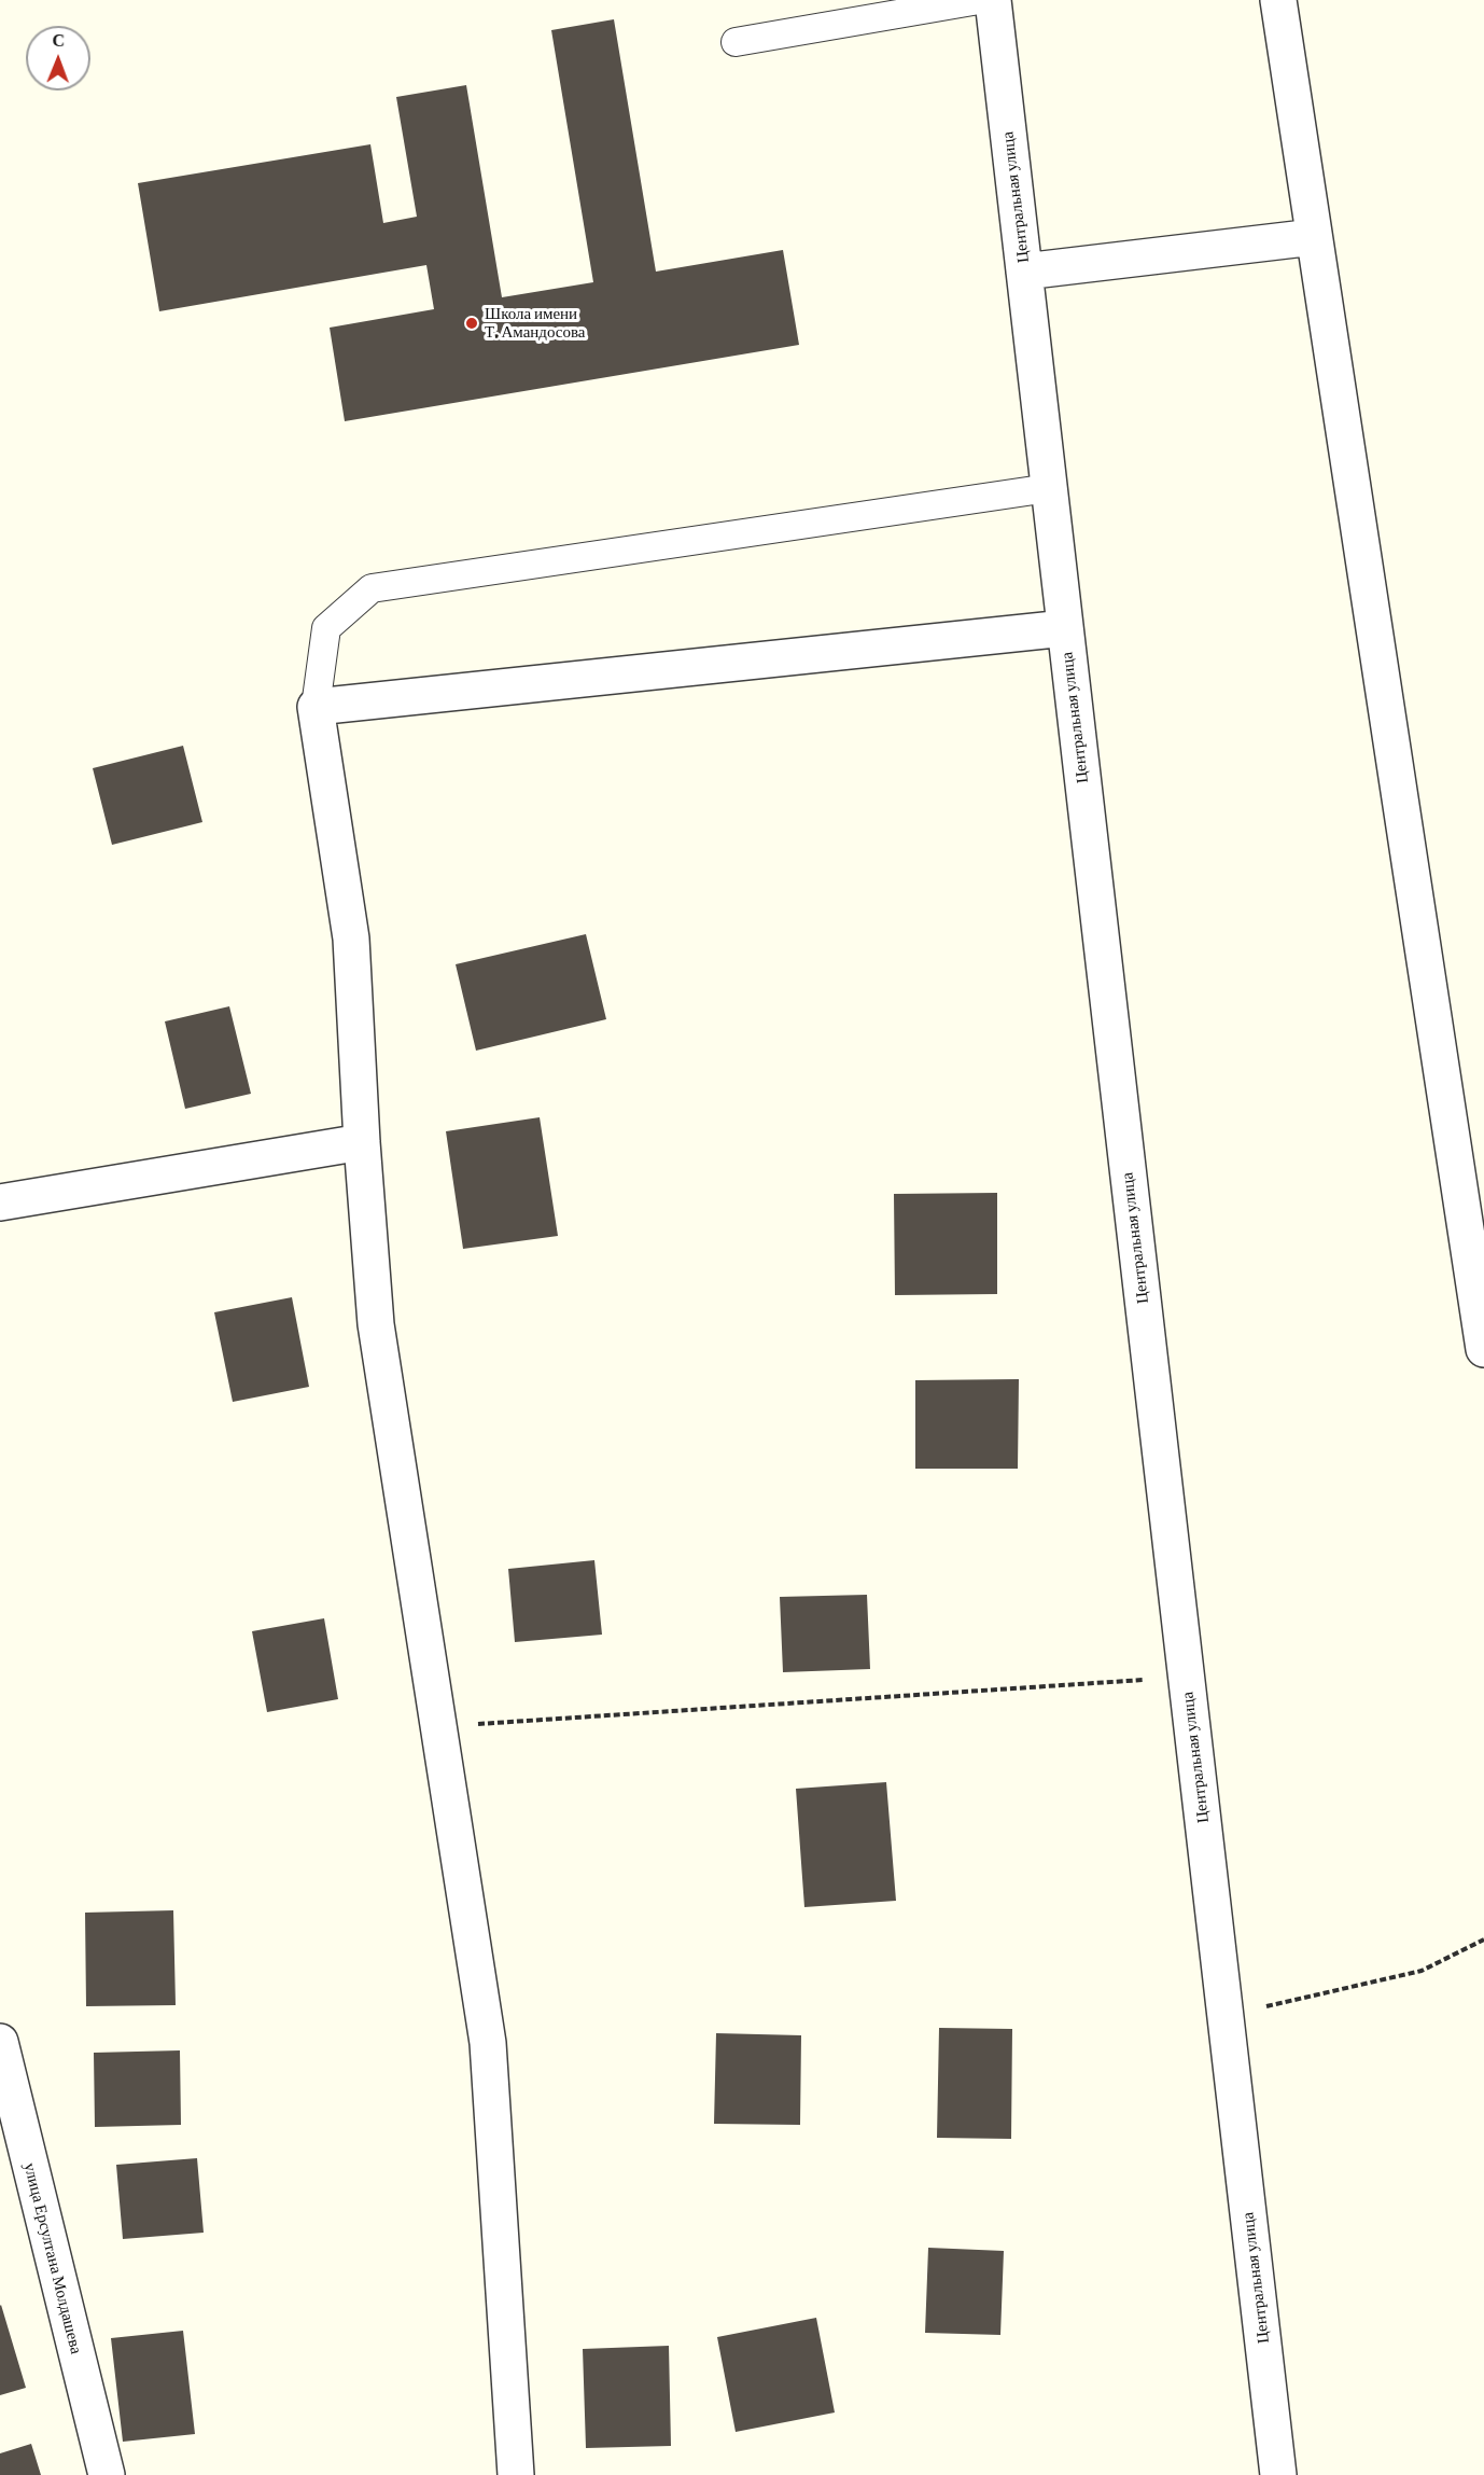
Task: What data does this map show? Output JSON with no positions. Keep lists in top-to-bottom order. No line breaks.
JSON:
{"streets":{"street":["Центральная улица","улица Ерсултана Молдашева"]},"places":["Школа имени Т. Амандосова"],"north":"top"}
